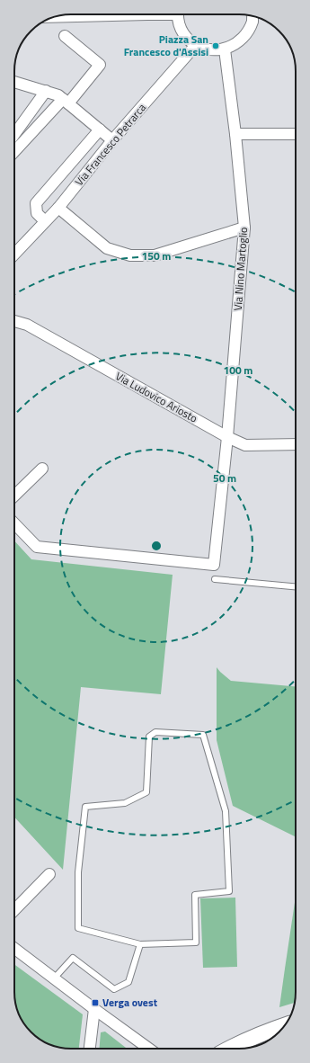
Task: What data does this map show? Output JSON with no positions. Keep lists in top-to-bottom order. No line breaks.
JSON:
{"streets":{"street":["Via Francesco Petrarca","Via Nino Martoglio","Via Ludovico Ariosto"]},"crossings":[["Via Nino Martoglio","Via Ludovico Ariosto"]],"places":{"other":["Piazza San Francesco d'Assisi"],"transit":["Verga ovest"]},"rings":["150 m","100 m","50 m"]}
